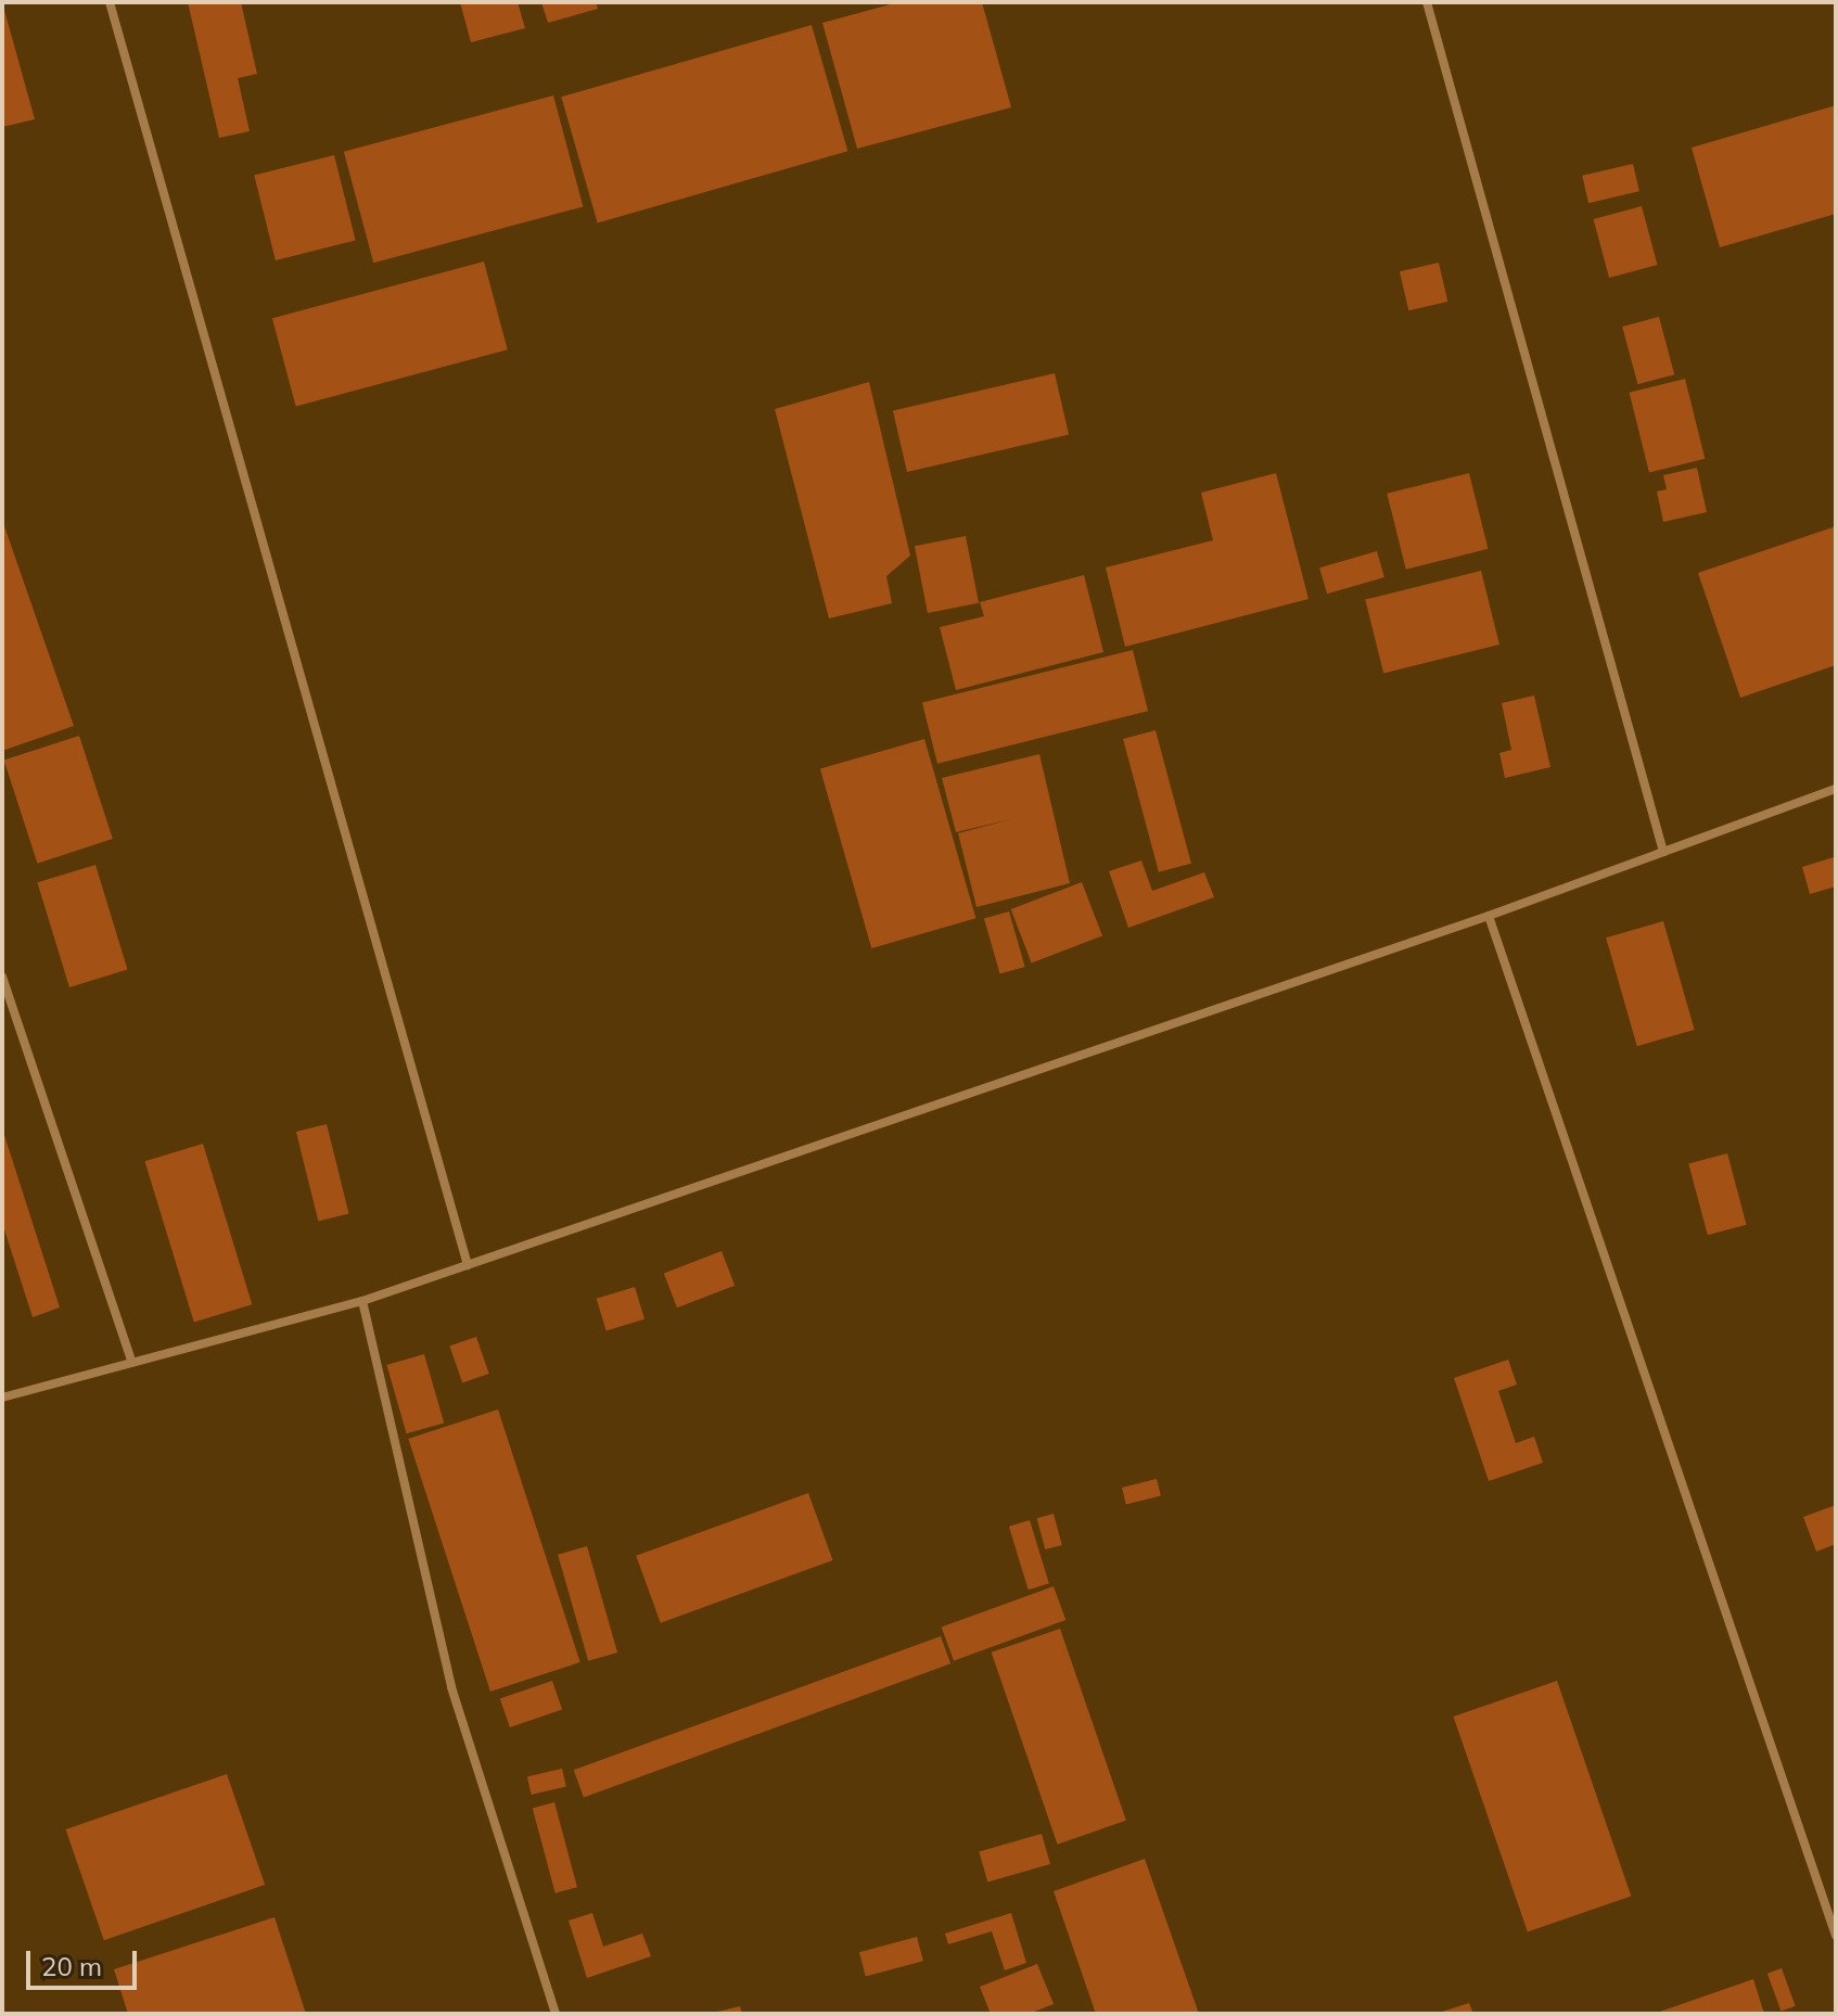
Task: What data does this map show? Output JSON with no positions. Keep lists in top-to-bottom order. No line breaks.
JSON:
{"scale_bar":"20 m"}
